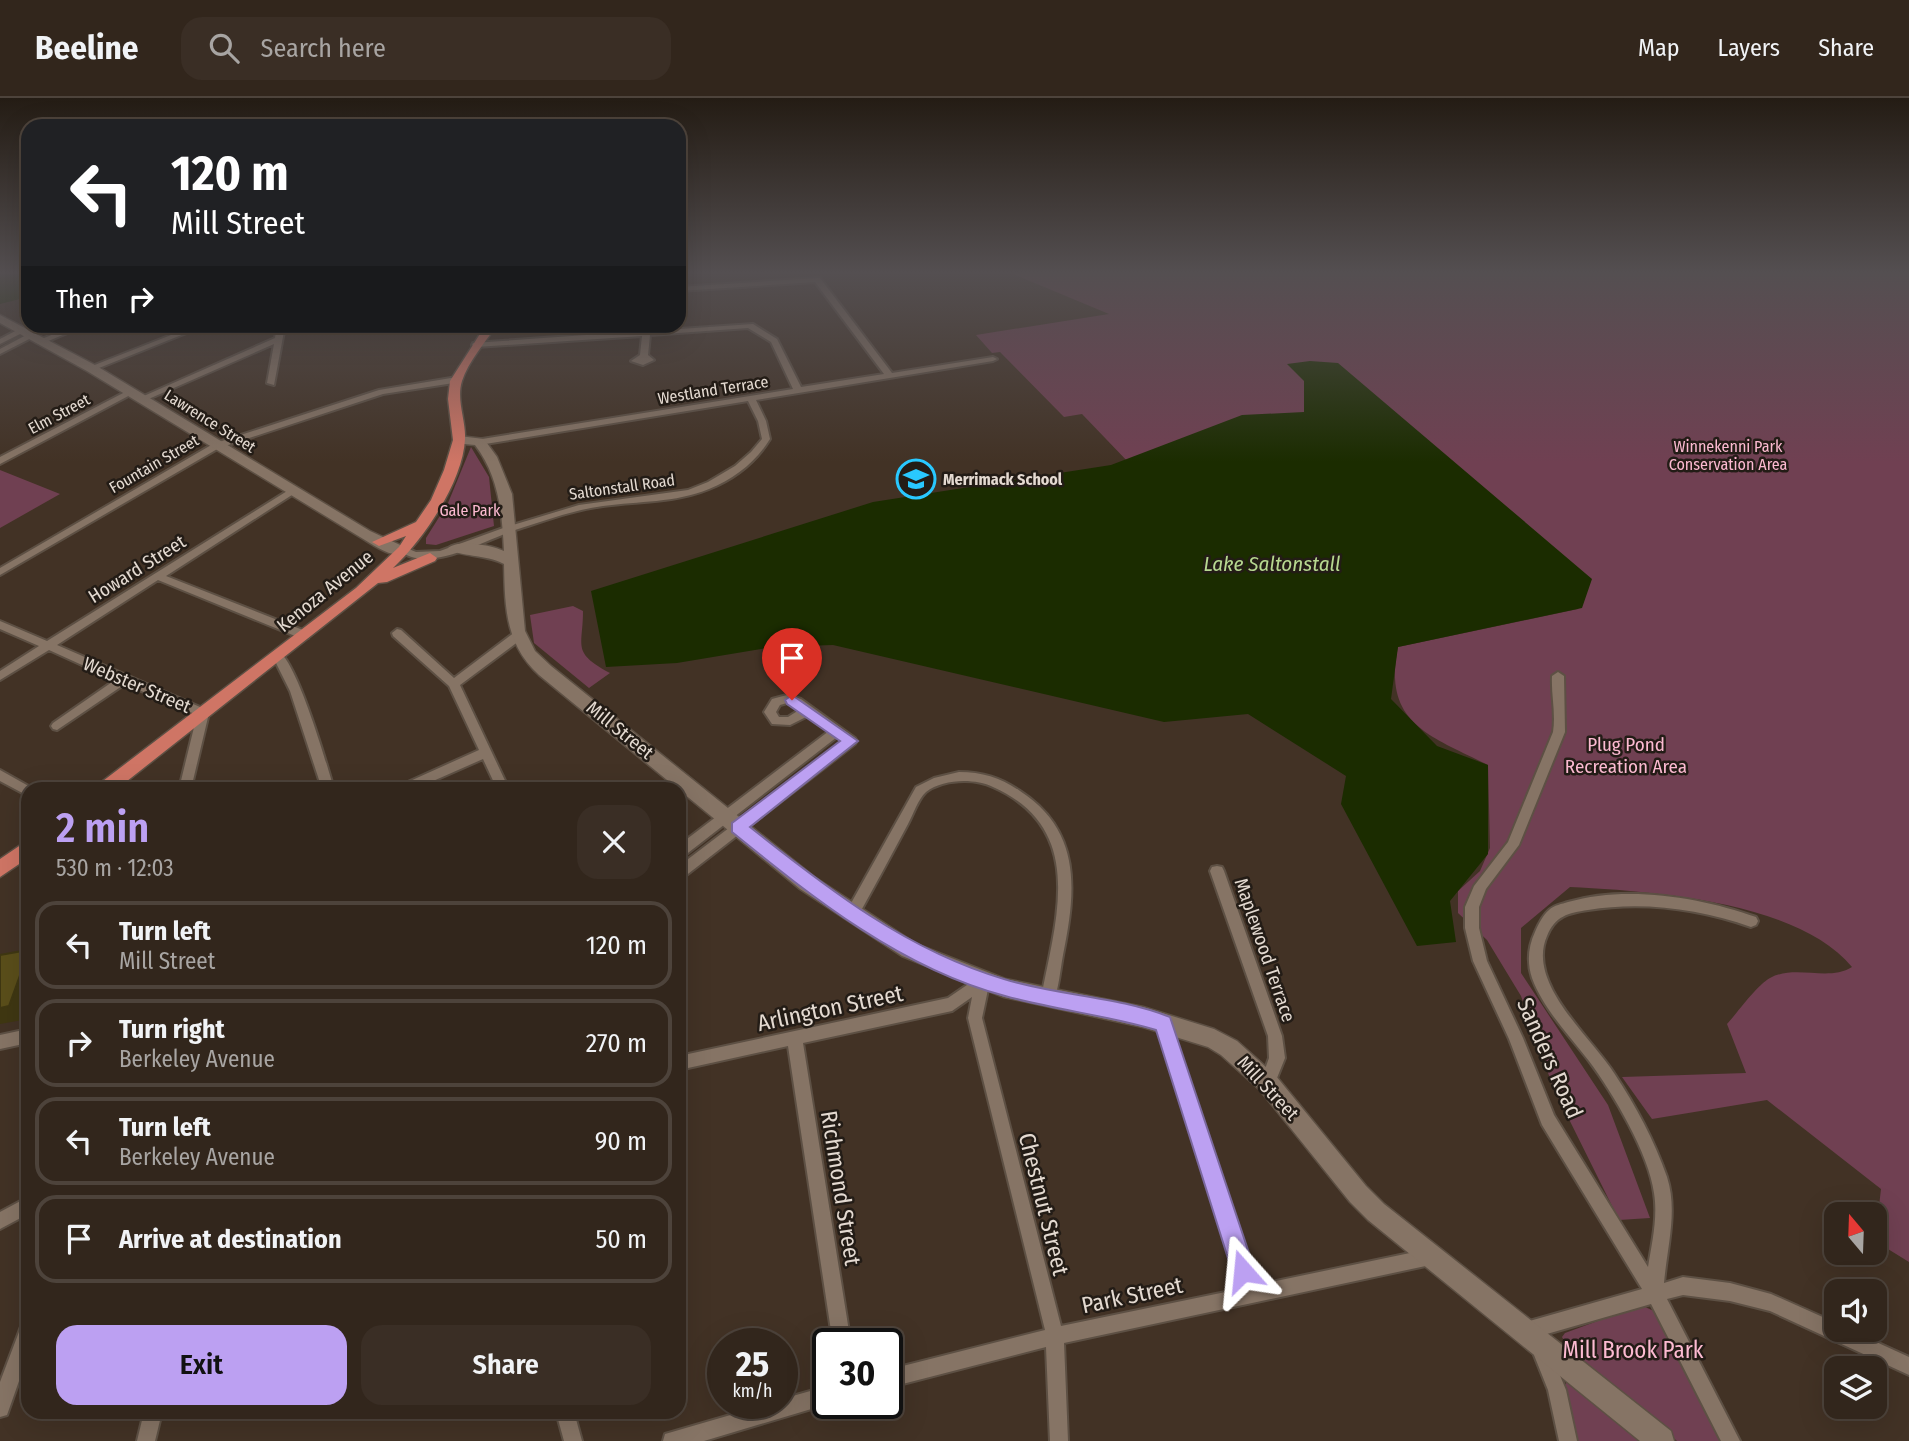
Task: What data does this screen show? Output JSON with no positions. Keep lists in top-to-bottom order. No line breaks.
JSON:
{"streets":{"main road":["Lawrence Street","Kenoza Avenue","Mill Street"],"street":["Westland Terrace","Elm Street","Fountain Street","Saltonstall Road","Howard Street","Webster Street","Maplewood Terrace","Arlington Street","Sanders Road","Richmond Street","Chestnut Street","Park Street"]},"crossings":[["Westland Terrace","Saltonstall Road"],["Westland Terrace","Mill Street"],["Elm Street","Lawrence Street"],["Lawrence Street","Fountain Street"],["Lawrence Street","Howard Street"],["Lawrence Street","Kenoza Avenue"],["Fountain Street","Kenoza Avenue"],["Saltonstall Road","Mill Street"],["Howard Street","Webster Street"],["Kenoza Avenue","Webster Street"],["Mill Street","Maplewood Terrace"],["Mill Street","Arlington Street"],["Mill Street","Chestnut Street"],["Mill Street","Park Street"],["Arlington Street","Richmond Street"],["Arlington Street","Chestnut Street"],["Chestnut Street","Park Street"]],"water":["Lake Saltonstall"],"parks":["Winnekenni Park Conservation Area","Gale Park","Plug Pond Recreation Area","Mill Brook Park"],"places":{"school or university":["Merrimack School"]},"north":"top","page":{"header":"Beeline","search":"Search here","nav":["Map","Layers","Share"],"turn":["120 m","Mill Street"],"then":"Then","heading":["2 min","530 m · 12:03"],"list":[{"name":"Turn left","note":"Mill Street","value":"120 m"},{"name":"Turn right","note":"Berkeley Avenue","value":"270 m"},{"name":"Turn left","note":"Berkeley Avenue","value":"90 m"},{"name":"Arrive at destination","value":"50 m"}],"buttons":["Exit","Share"],"speed":"25 km/h","limit":"30"}}
